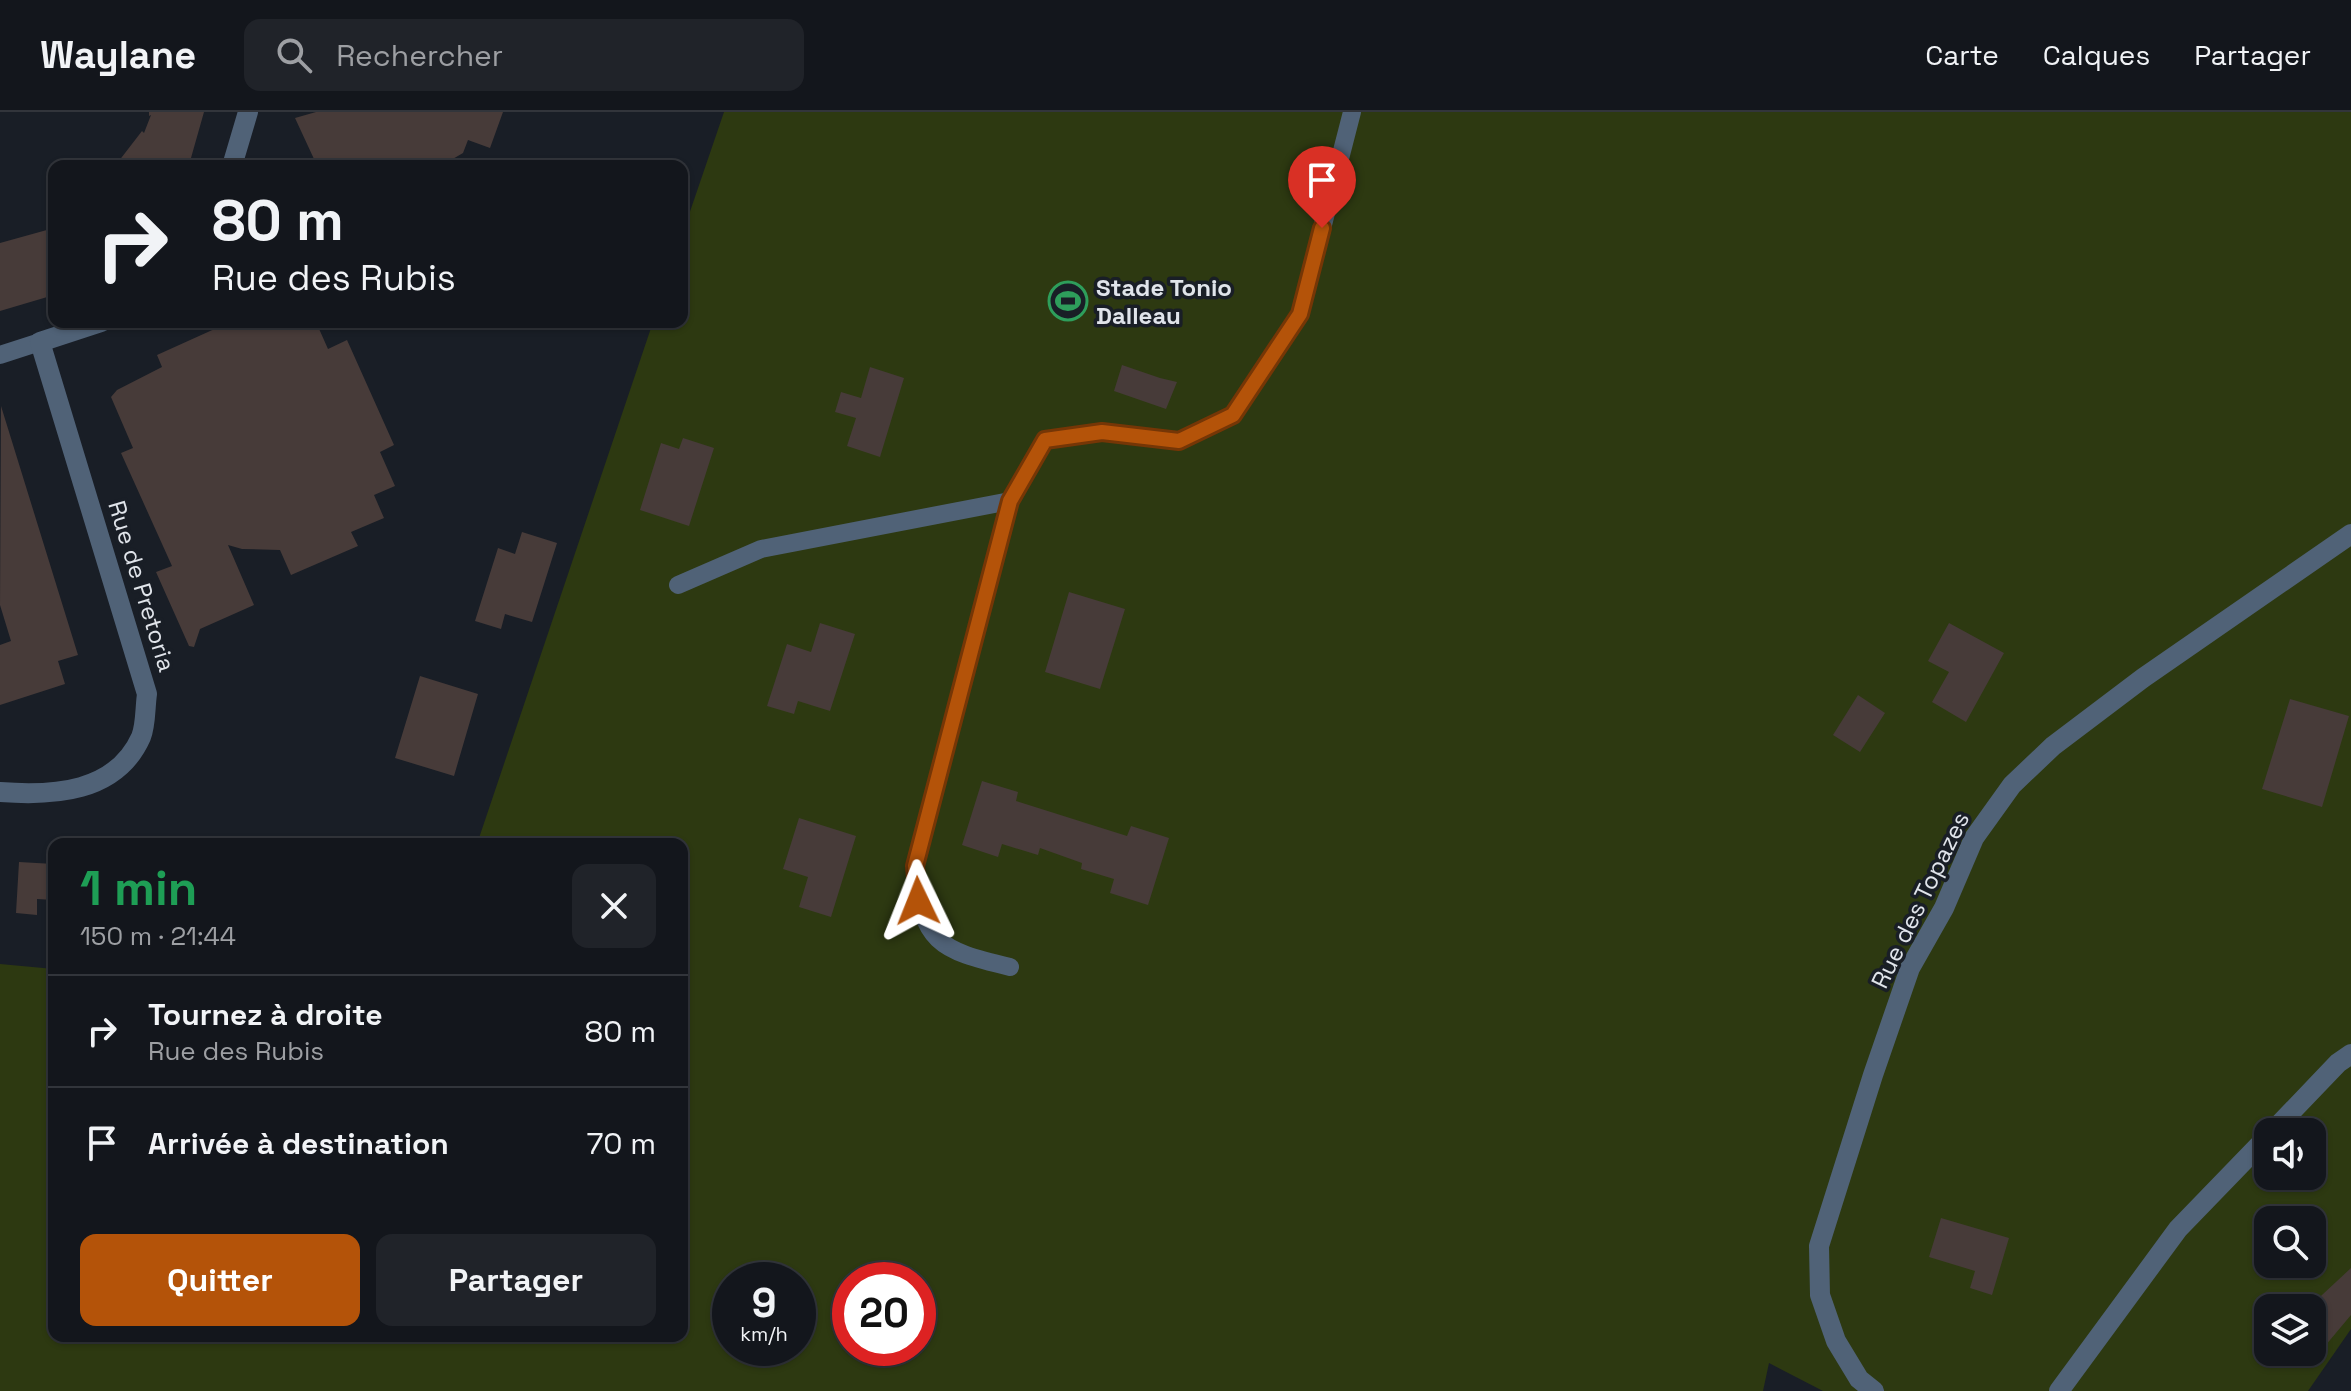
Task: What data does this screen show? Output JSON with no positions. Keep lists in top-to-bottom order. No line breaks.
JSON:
{"streets":{"street":["Rue de Pretoria","Rue des Topazes"]},"places":{"sports":["Stade Tonio Dalleau"]},"page":{"header":"Waylane","search":"Rechercher","nav":["Carte","Calques","Partager"],"turn":["80 m","Rue des Rubis"],"heading":["1 min","150 m · 21:44"],"list":[{"name":"Tournez à droite","note":"Rue des Rubis","value":"80 m"},{"name":"Arrivée à destination","value":"70 m"}],"buttons":["Quitter","Partager"],"speed":"9 km/h","limit":"20"}}
